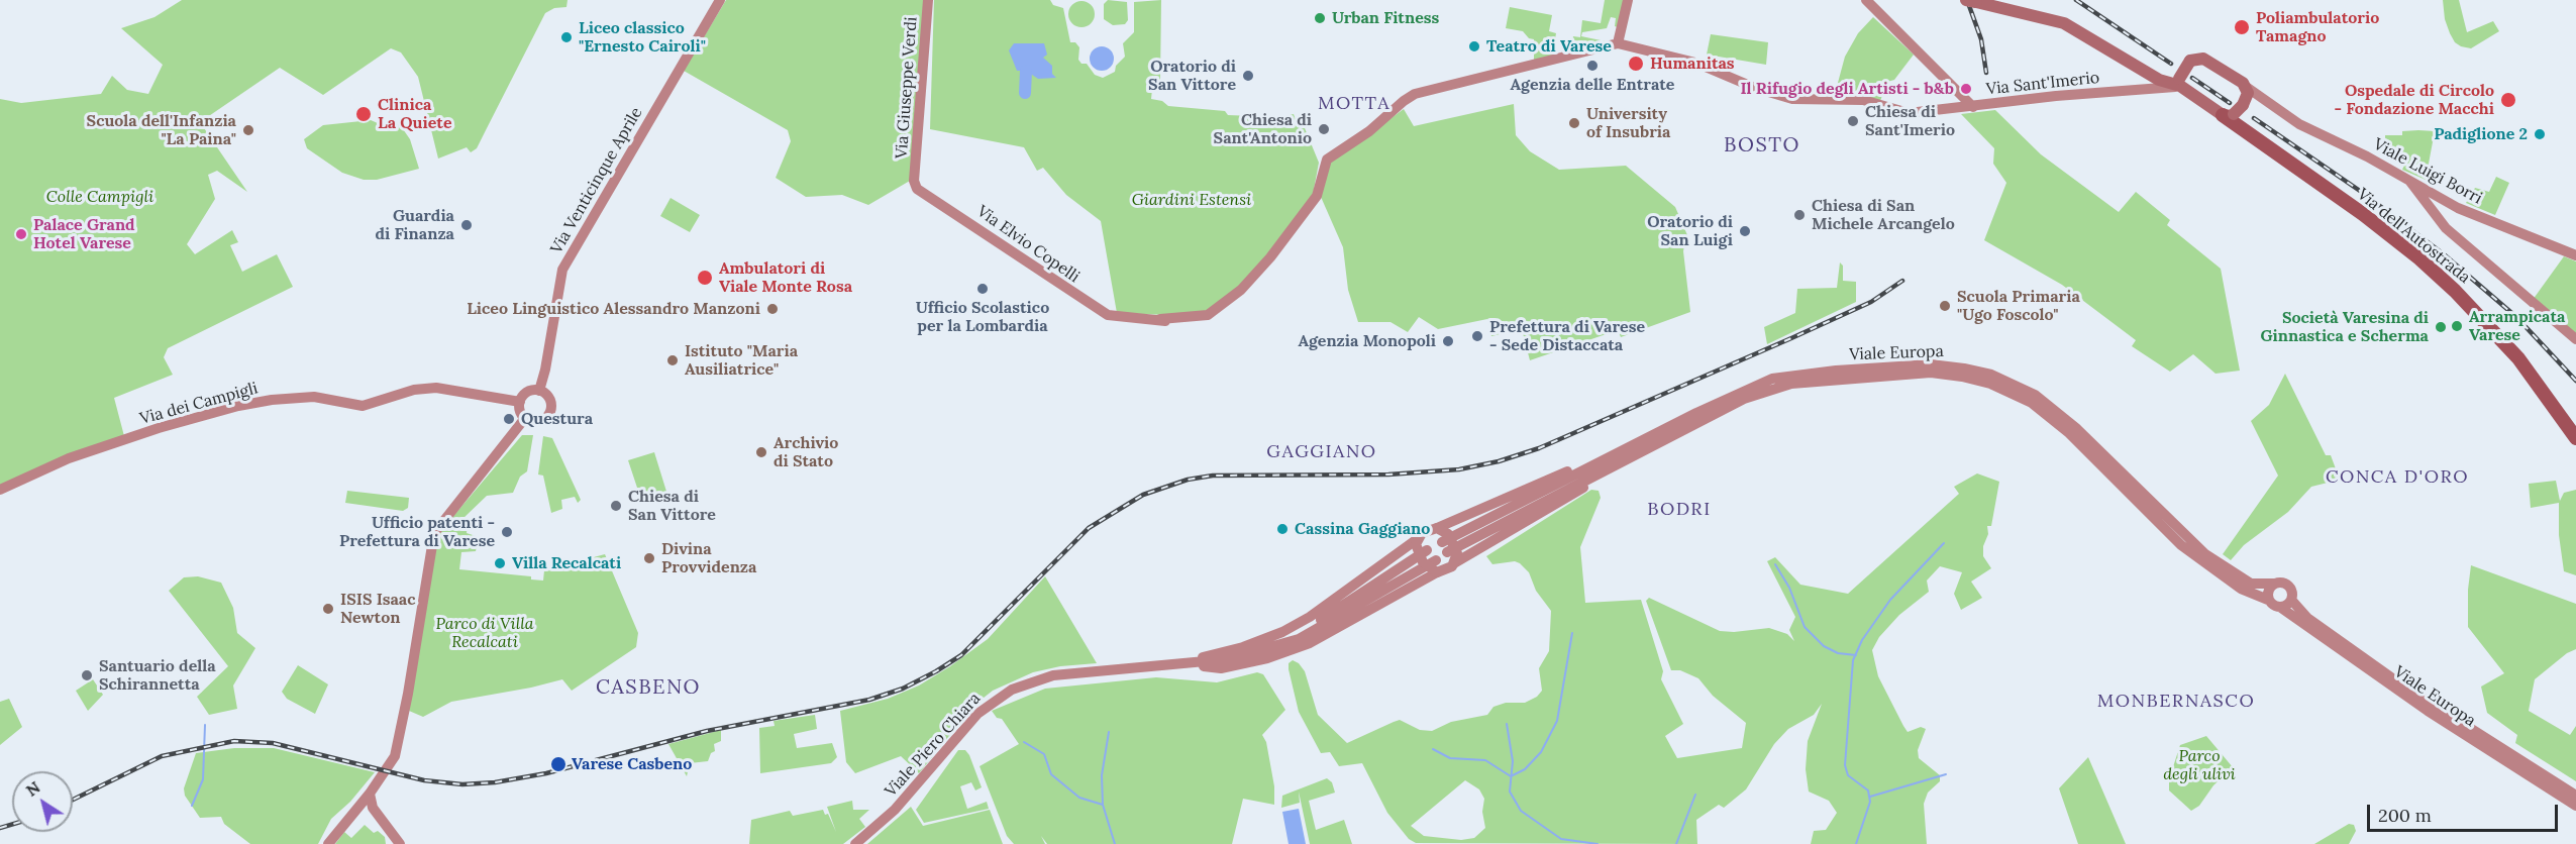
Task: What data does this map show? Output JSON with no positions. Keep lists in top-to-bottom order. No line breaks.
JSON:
{"streets":{"highway":["Via dell'Autostrada"],"street":["Via Sant'Imerio","Via Giuseppe Verdi","Viale Luigi Borri","Via Venticinque Aprile","Via Elvio Copelli","Viale Europa","Via dei Campigli","Viale Piero Chiara"]},"crossings":[["Via Sant'Imerio","Via Elvio Copelli"],["Via Giuseppe Verdi","Via Elvio Copelli"],["Via Venticinque Aprile","Via dei Campigli"],["Viale Europa","Viale Piero Chiara"]],"districts":["MOTTA","BOSTO","GAGGIANO","CONCA D'ORO","BODRI","CASBENO","MONBERNASCO"],"parks":["Colle Campigli","Giardini Estensi","Parco di Villa Recalcati","Parco degli ulivi"],"places":["Urban Fitness","Poliambulatorio Tamagno","Liceo classico \"Ernesto Cairoli\"","Teatro di Varese","Humanitas","Agenzia delle Entrate","Oratorio di San Vittore","Il Rifugio degli Artisti - b&b","Ospedale di Circolo - Fondazione Macchi","Clinica La Quiete","Chiesa di Sant'Imerio","University of Insubria","Chiesa di Sant'Antonio","Scuola dell'Infanzia \"La Paina\"","Padiglione 2","Chiesa di San Michele Arcangelo","Guardia di Finanza","Oratorio di San Luigi","Palace Grand Hotel Varese","Ambulatori di Viale Monte Rosa","Ufficio Scolastico per la Lombardia","Scuola Primaria \"Ugo Foscolo\"","Liceo Linguistico Alessandro Manzoni","Arrampicata Varese","Società Varesina di Ginnastica e Scherma","Prefettura di Varese - Sede Distaccata","Agenzia Monopoli","Istituto \"Maria Ausiliatrice\"","Questura","Archivio di Stato","Chiesa di San Vittore","Cassina Gaggiano","Ufficio patenti - Prefettura di Varese","Divina Provvidenza","Villa Recalcati","ISIS Isaac Newton","Santuario della Schirannetta","Varese Casbeno"],"scale_bar":"200 m","north":"top left"}
